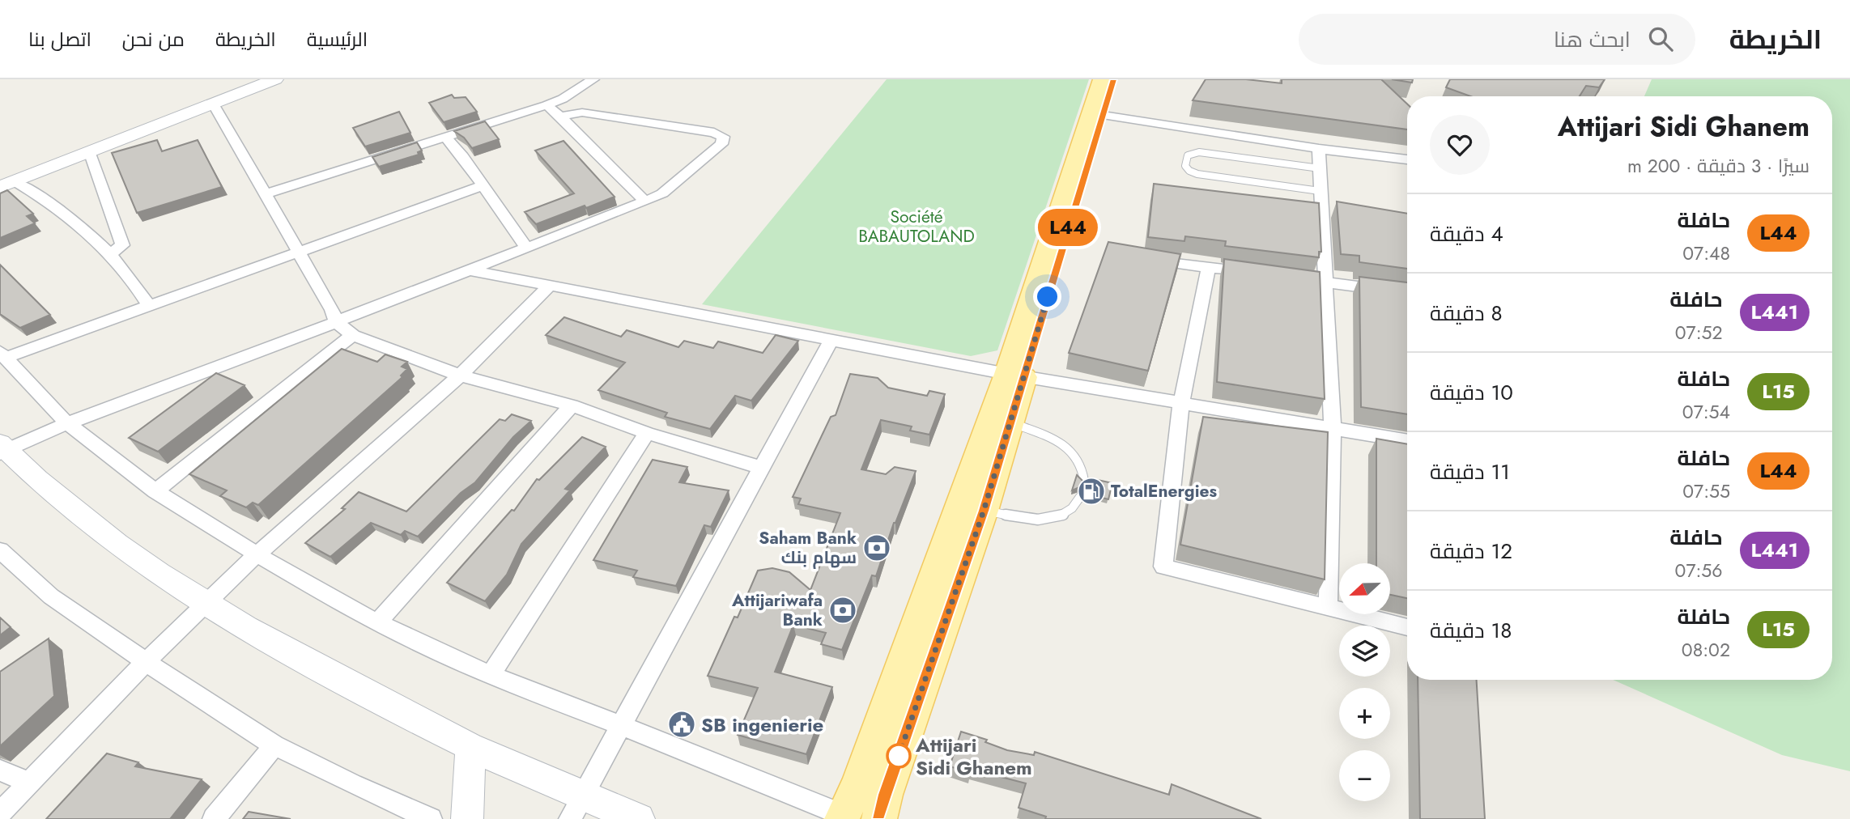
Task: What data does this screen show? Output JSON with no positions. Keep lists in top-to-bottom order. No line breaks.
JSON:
{"parks":["Société BABAUTOLAND"],"places":{"fuel station":["TotalEnergies"],"bank":["Saham Bank سهام بنك","Attijariwafa Bank"],"public building":["SB ingenierie"],"other":["Attijari Sidi Ghanem"]},"lines":["bus line L44"],"north":"left","page":{"header":"الخريطة","search":"ابحث هنا","nav":["الرئيسية","الخريطة","من نحن","اتصل بنا"],"on_map":"L44","heading":["Attijari Sidi Ghanem","سيرًا · 3 دقيقة · 200 m"],"list":[{"mark":"L44","name":"حافلة","note":"07:48","value":"4 دقيقة"},{"mark":"L441","name":"حافلة","note":"07:52","value":"8 دقيقة"},{"mark":"L15","name":"حافلة","note":"07:54","value":"10 دقيقة"},{"mark":"L44","name":"حافلة","note":"07:55","value":"11 دقيقة"},{"mark":"L441","name":"حافلة","note":"07:56","value":"12 دقيقة"},{"mark":"L15","name":"حافلة","note":"08:02","value":"18 دقيقة"}],"map_buttons":["+","−"]}}
